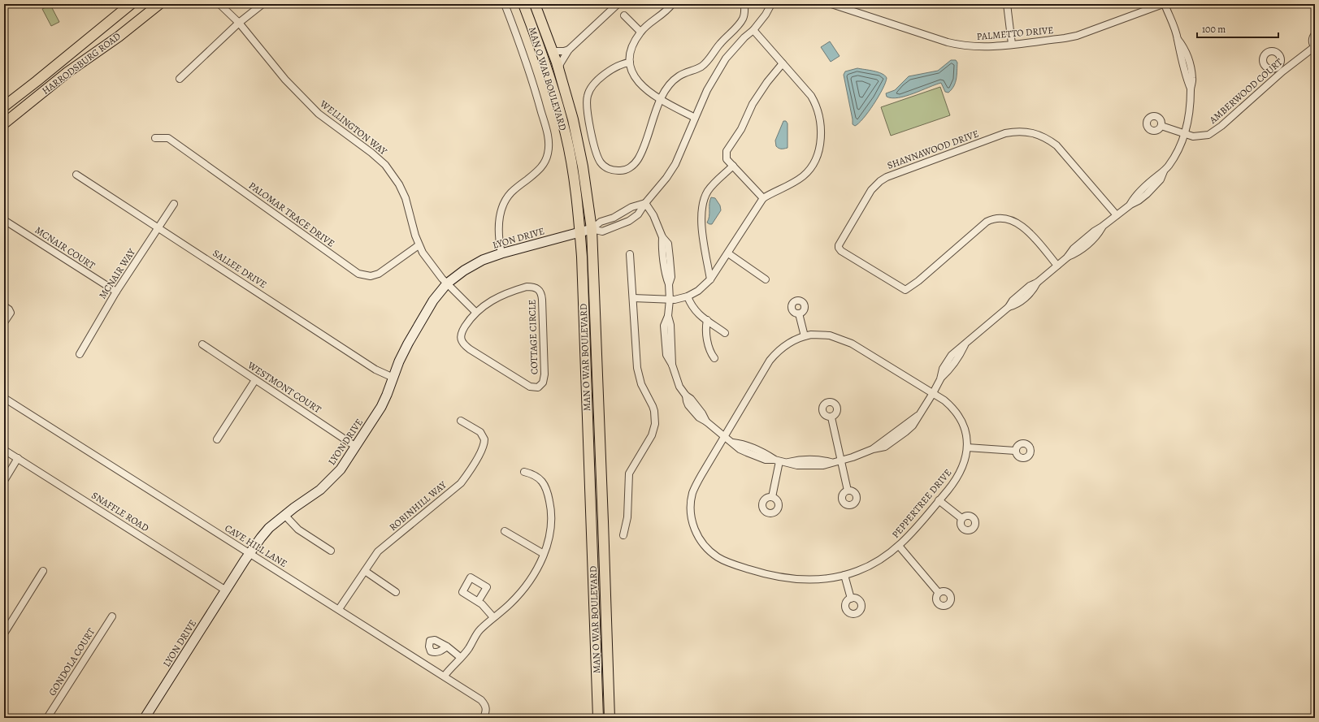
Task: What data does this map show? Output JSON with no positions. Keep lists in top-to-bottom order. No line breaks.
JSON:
{"streets":{"main road":["HARRODSBURG ROAD","MAN O WAR BOULEVARD"],"street":["PALMETTO DRIVE","AMBERWOOD COURT","WELLINGTON WAY","SHANNAWOOD DRIVE","PALOMAR TRACE DRIVE","LYON DRIVE","MCNAIR COURT","SALLEE DRIVE","MCNAIR WAY","COTTAGE CIRCLE","WESTMONT COURT","PEPPERTREE DRIVE","ROBINHILL WAY","SNAFFLE ROAD","CAVE HILL LANE","GONDOLA COURT"]},"crossings":[["MAN O WAR BOULEVARD","LYON DRIVE"],["WELLINGTON WAY","PALOMAR TRACE DRIVE"],["WELLINGTON WAY","LYON DRIVE"],["LYON DRIVE","SALLEE DRIVE"],["LYON DRIVE","WESTMONT COURT"],["LYON DRIVE","SNAFFLE ROAD"],["LYON DRIVE","CAVE HILL LANE"],["MCNAIR COURT","MCNAIR WAY"],["SALLEE DRIVE","MCNAIR WAY"],["ROBINHILL WAY","CAVE HILL LANE"]],"scale_bar":"100 m"}
